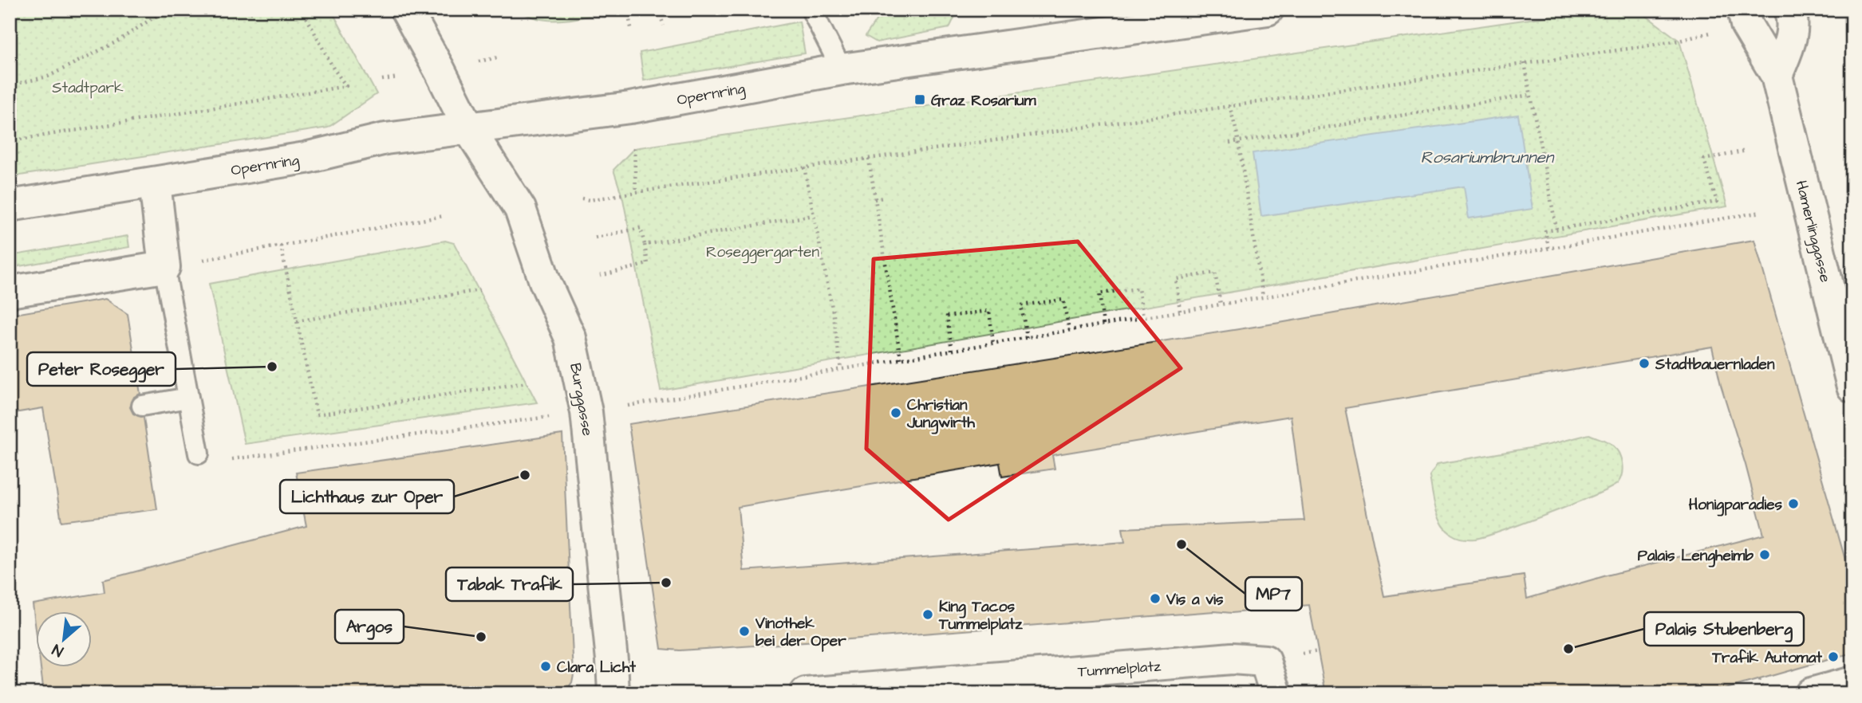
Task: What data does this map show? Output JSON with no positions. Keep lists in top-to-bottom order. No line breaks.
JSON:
{"streets":{"street":["Opernring","Hamerlinggasse","Burggasse","Tummelplatz"]},"crossings":[["Opernring","Burggasse"]],"water":["Rosariumbrunnen"],"parks":["Stadtpark","Roseggergarten"],"places":{"transit":["Graz Rosarium"],"other":["Stadtbauernladen","Peter Rosegger","Christian Jungwirth","Lichthaus zur Oper","Honigparadies","MP7","Palais Lengheimb","Tabak Trafik","Vis a vis","King Tacos Tummelplatz","Vinothek bei der Oper","Argos","Palais Stubenberg","Trafik Automat","Clara Licht"]},"north":"bottom left"}
